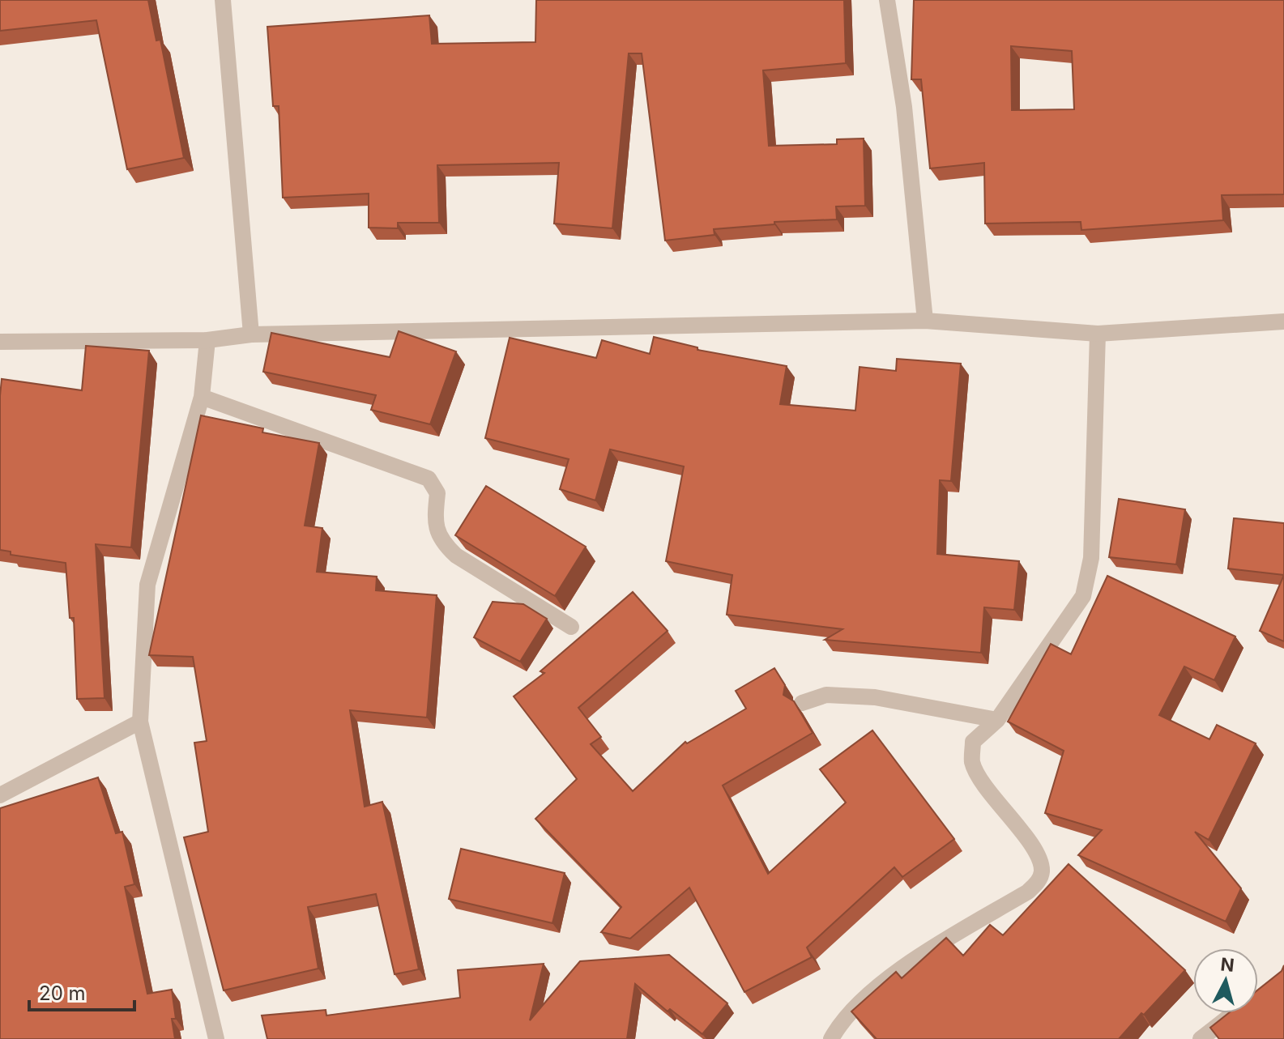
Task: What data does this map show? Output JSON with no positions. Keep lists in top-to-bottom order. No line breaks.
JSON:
{"scale_bar":"20 m","north":"top"}
